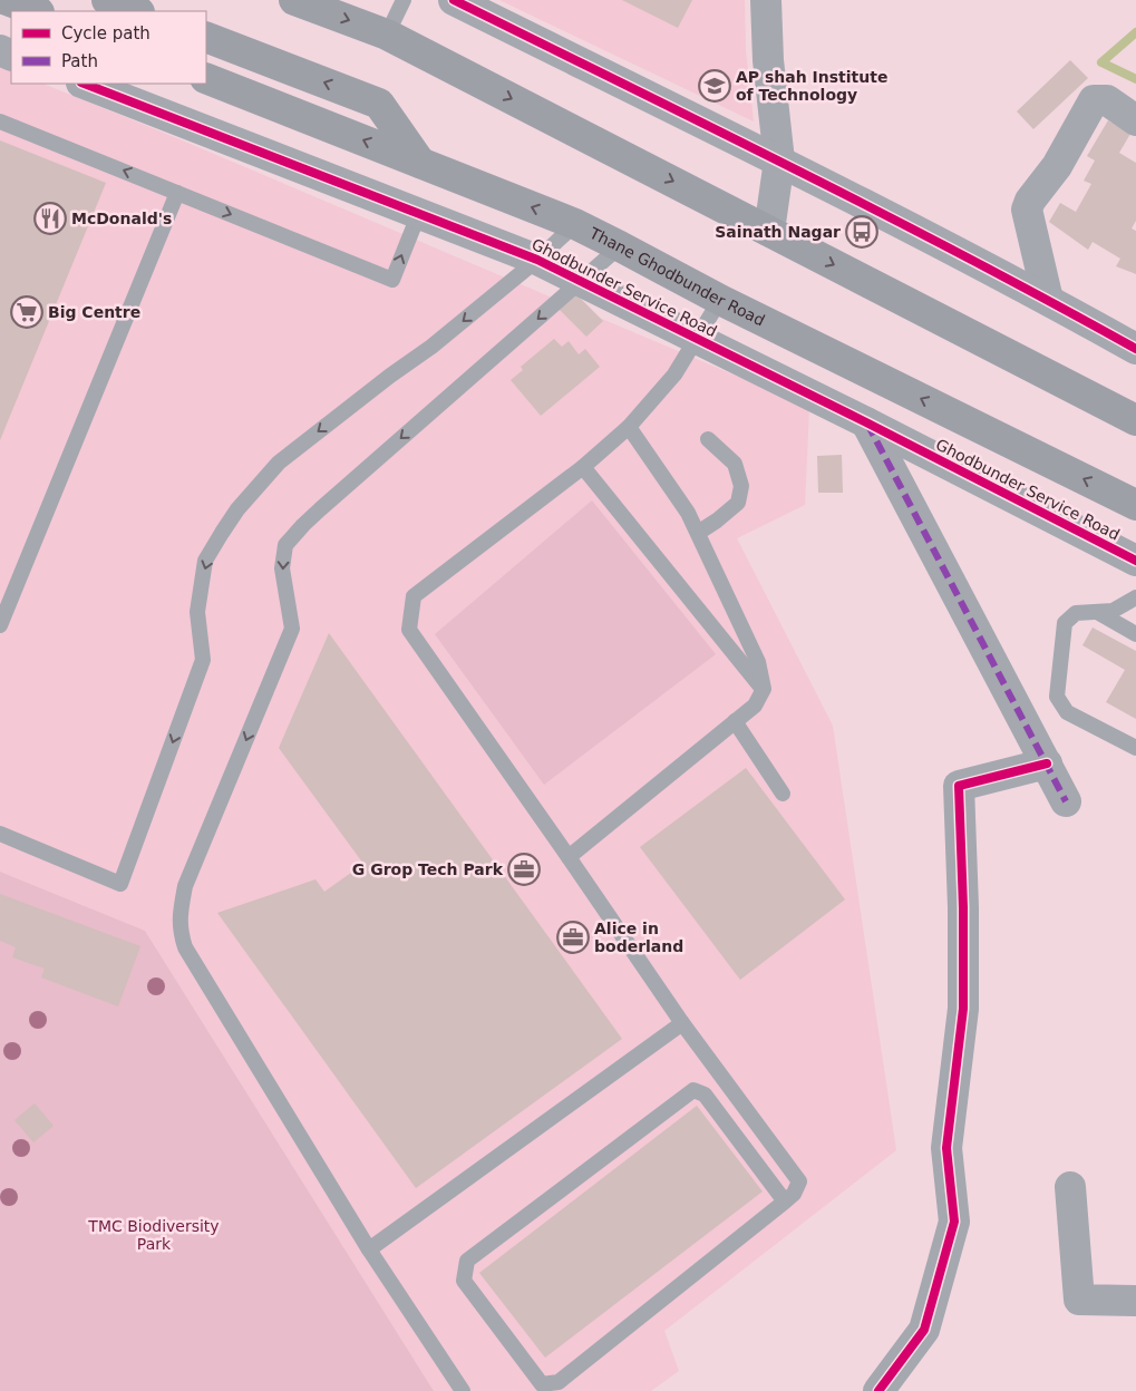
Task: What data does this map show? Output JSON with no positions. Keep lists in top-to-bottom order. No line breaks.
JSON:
{"streets":{"main road":["Thane Ghodbunder Road"],"street":["Ghodbunder Service Road"]},"parks":["TMC Biodiversity Park"],"places":{"school or university":["AP shah Institute of Technology"],"restaurant":["McDonald's"],"bus stop":["Sainath Nagar"],"supermarket":["Big Centre"],"office":["G Grop Tech Park","Alice in boderland"]},"legend":["Cycle path","Path"]}
